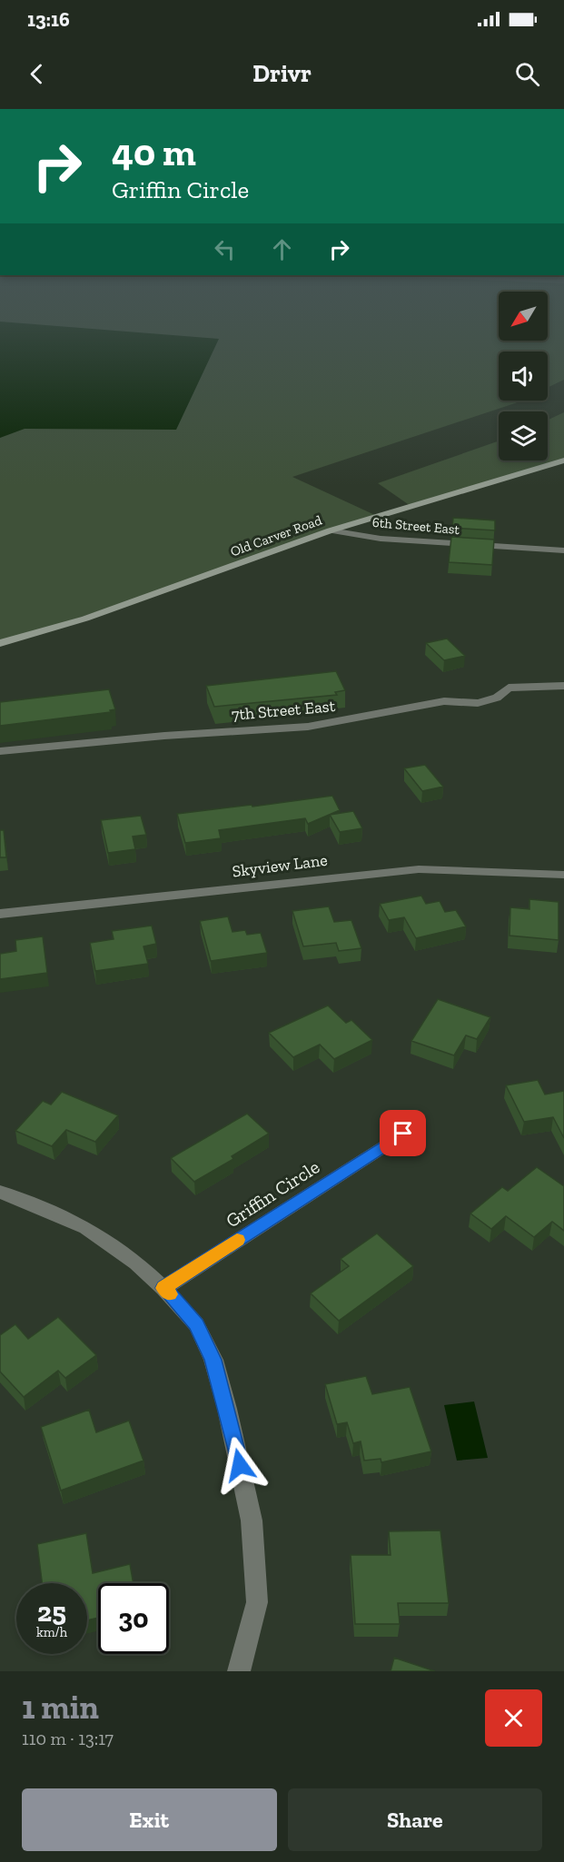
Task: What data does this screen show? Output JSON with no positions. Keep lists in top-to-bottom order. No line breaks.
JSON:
{"streets":{"street":["6th Street East","Old Carver Road","7th Street East","Skyview Lane","Griffin Circle"]},"crossings":[["6th Street East","Old Carver Road"]],"north":"bottom left","page":{"status":"13:16","header":"Drivr","turn":["40 m","Griffin Circle"],"speed":"25 km/h","limit":"30","heading":["1 min","110 m · 13:17"],"buttons":["Exit","Share"]}}
